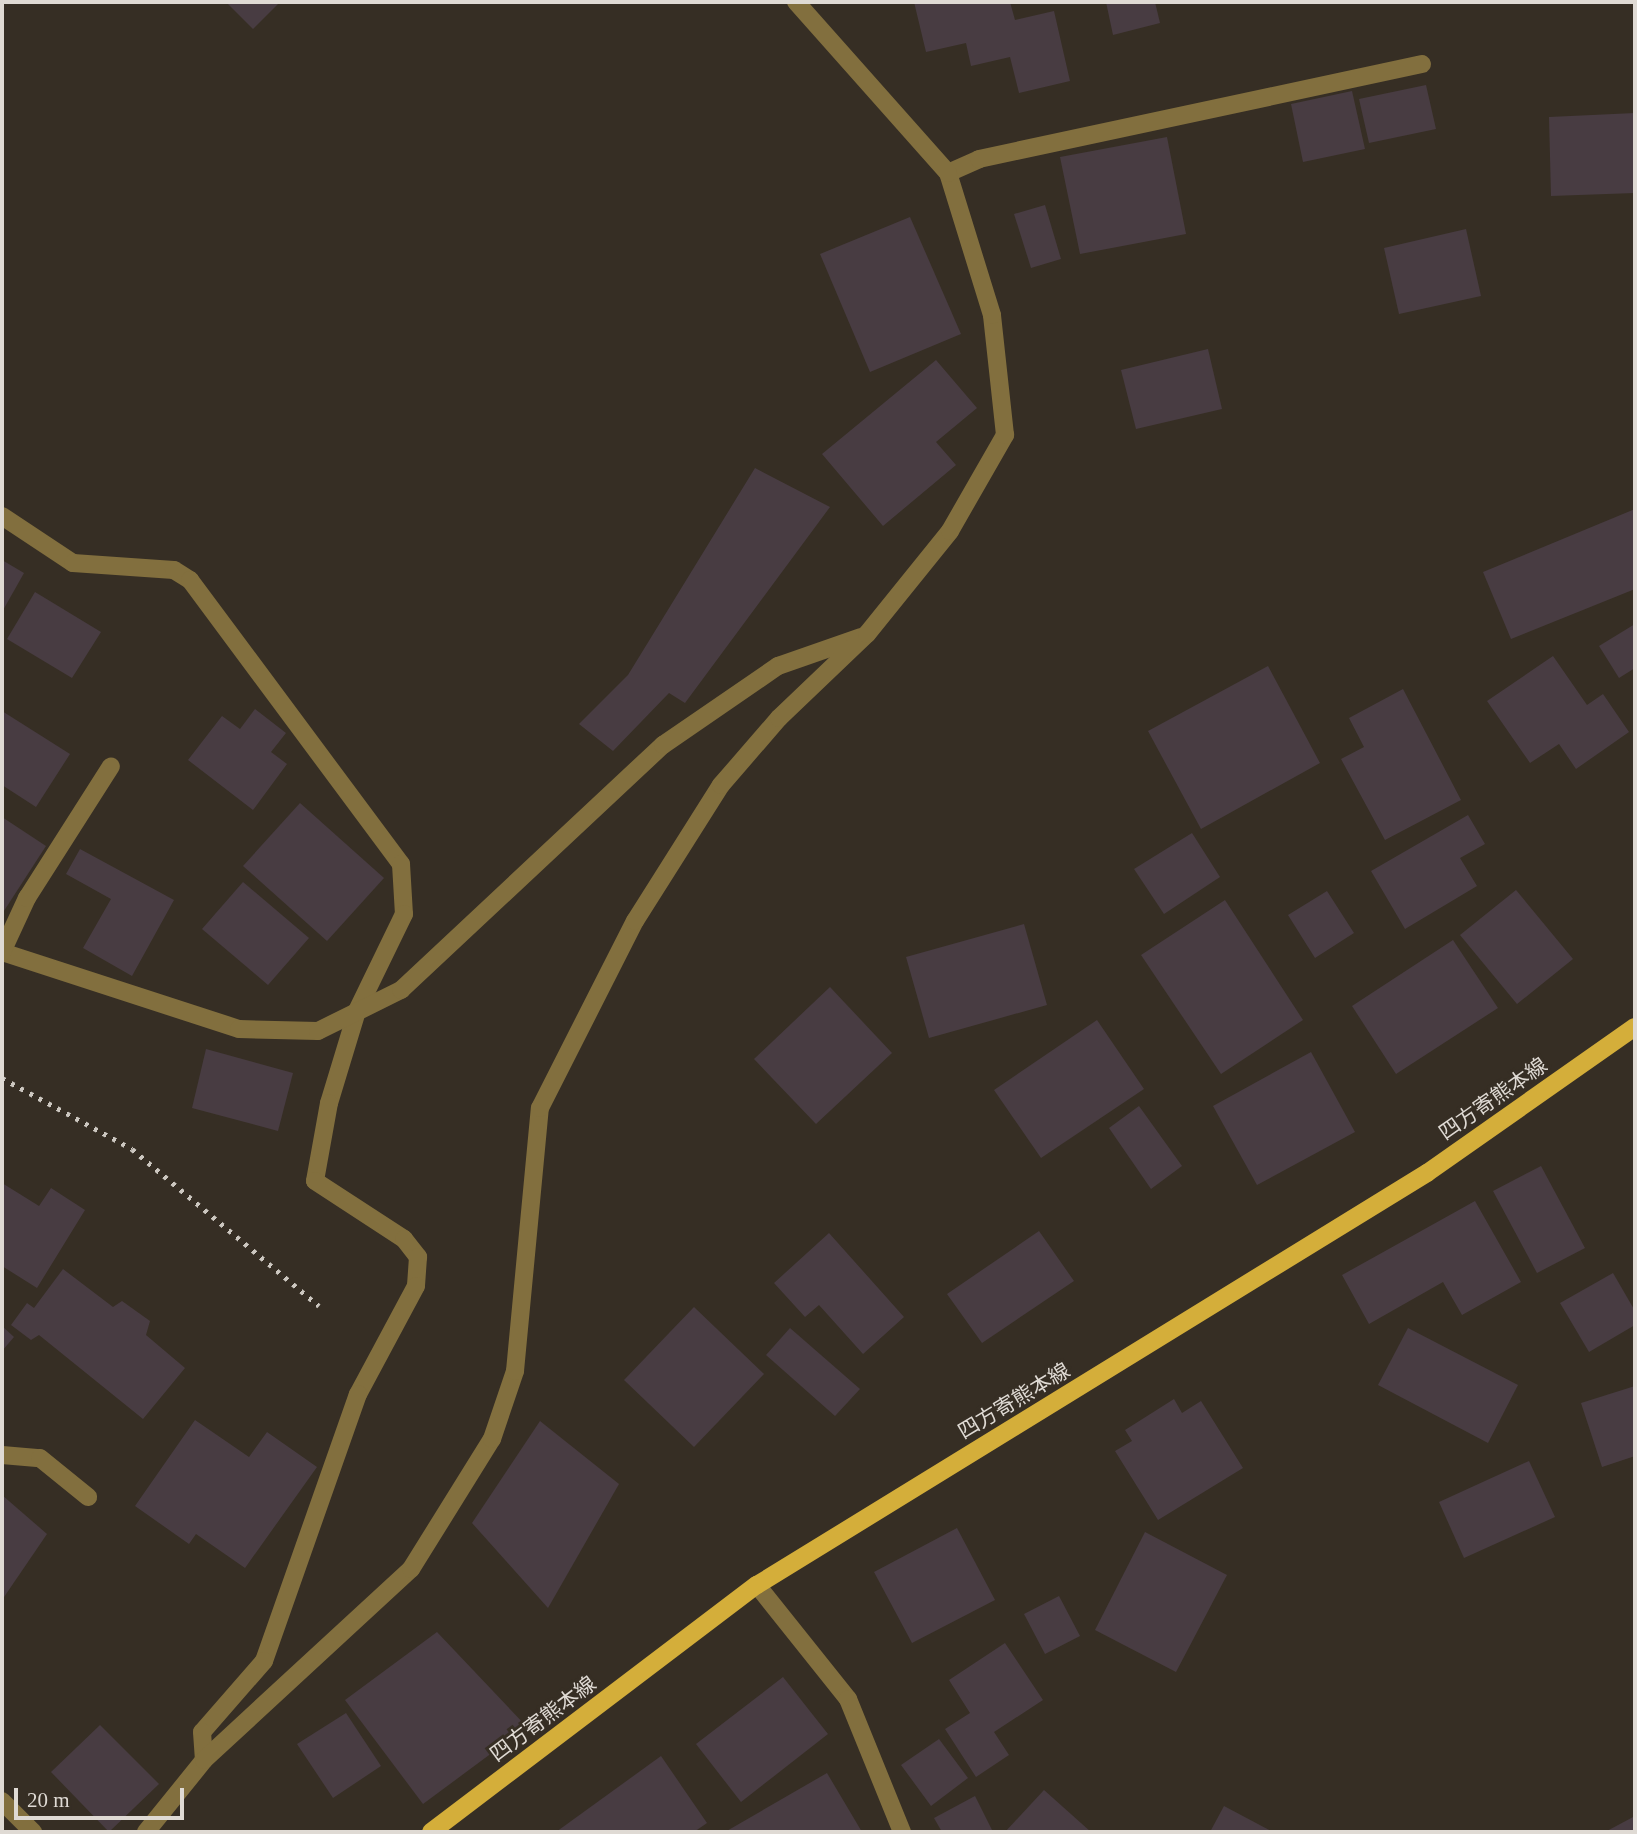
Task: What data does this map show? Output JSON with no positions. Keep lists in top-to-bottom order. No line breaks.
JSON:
{"streets":{"main road":["四方寄熊本線"]},"scale_bar":"20 m"}
